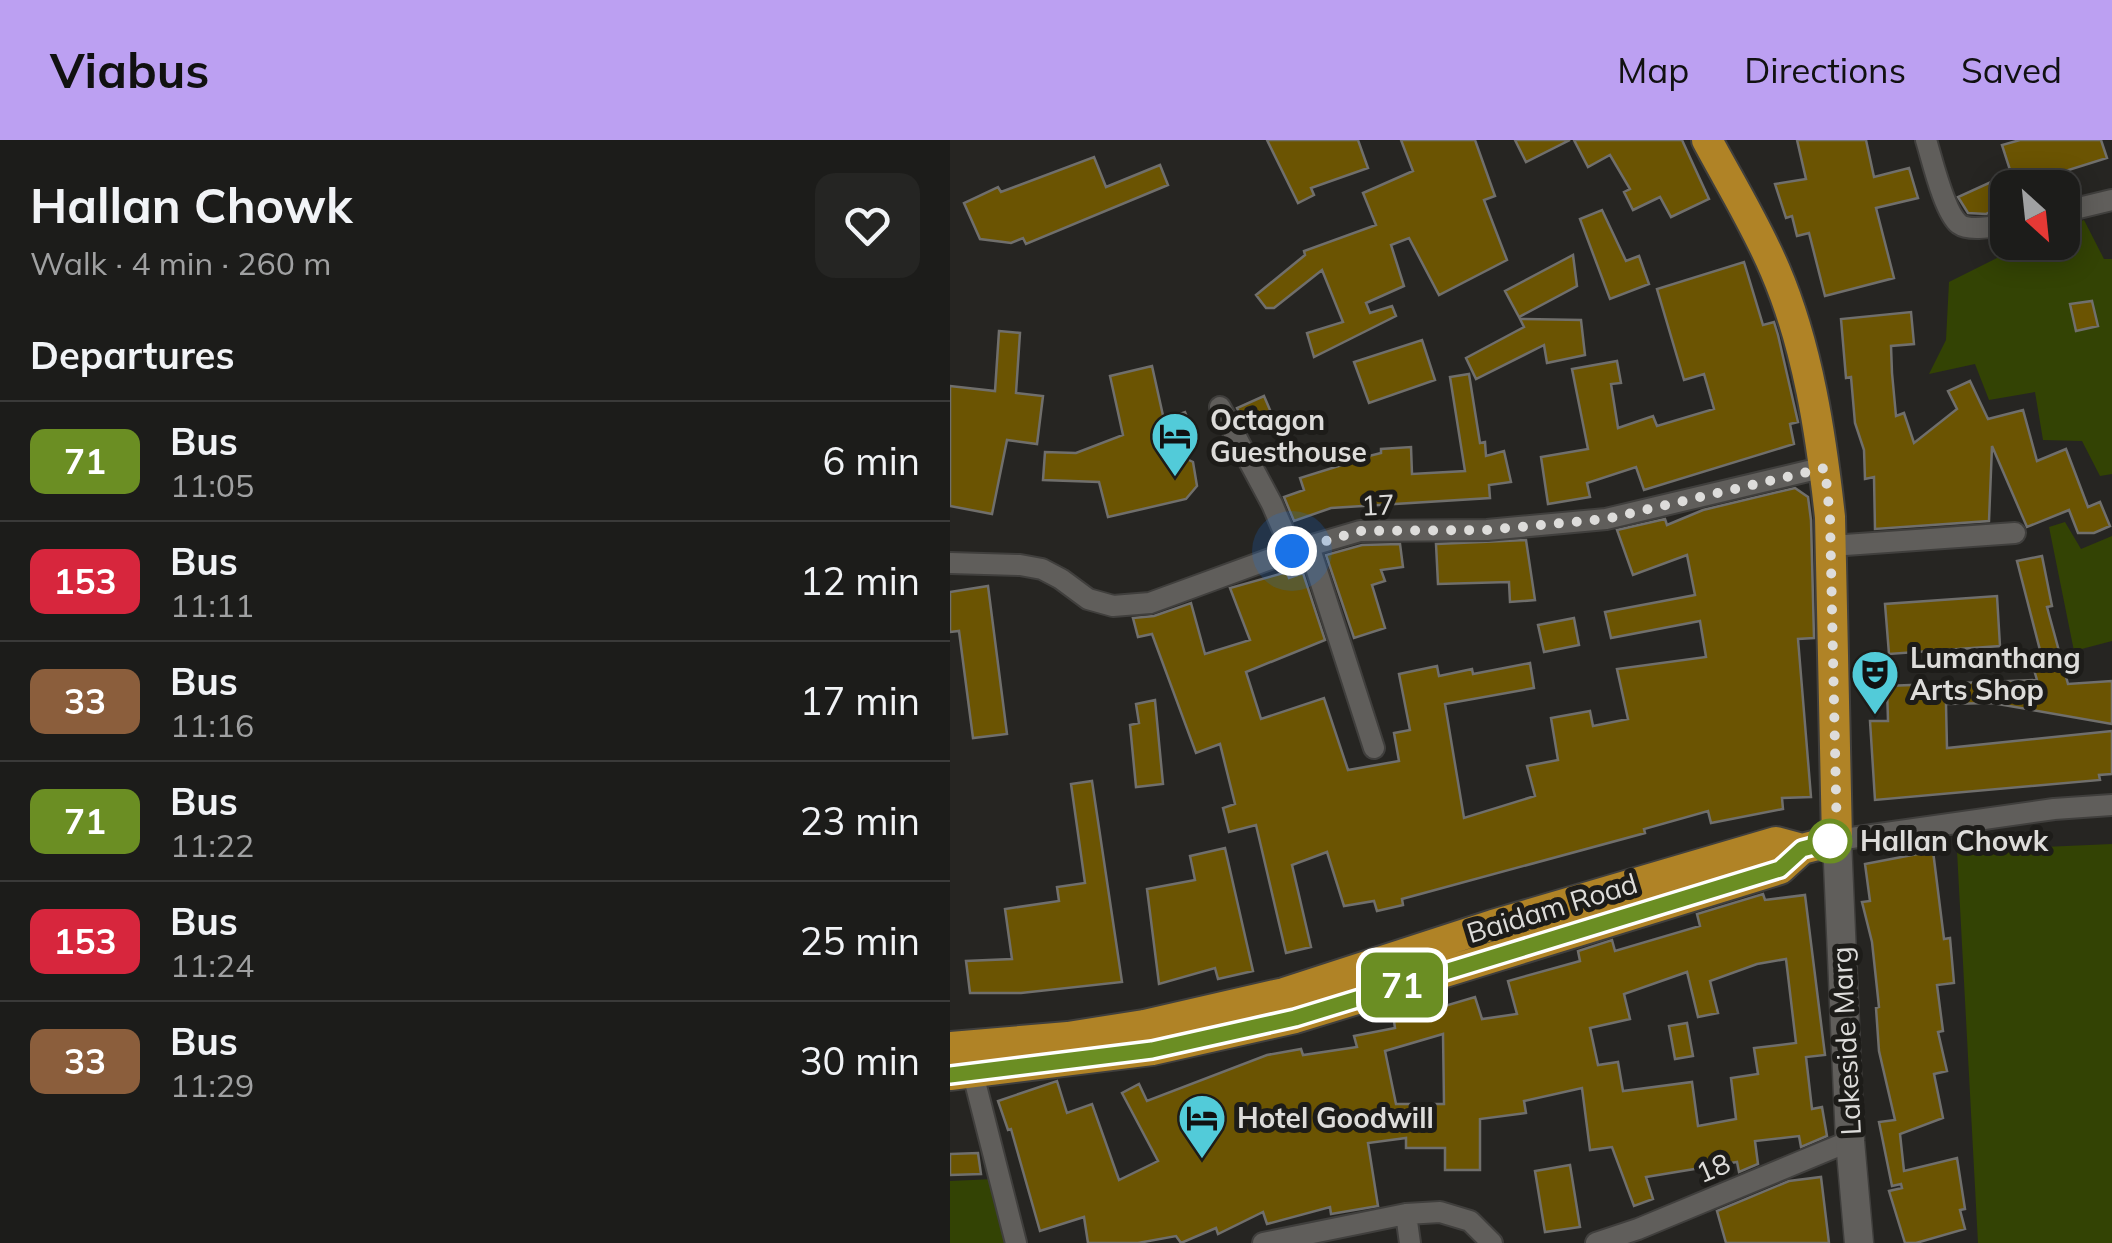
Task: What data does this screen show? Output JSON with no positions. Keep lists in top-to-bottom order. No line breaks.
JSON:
{"streets":{"main road":["Baidam Road","Lakeside Marg"],"street":["17","18"]},"crossings":[["Baidam Road","Lakeside Marg"],["Lakeside Marg","18"]],"places":{"hotel":["Octagon Guesthouse","Hotel Goodwill"],"theatre":["Lumanthang Arts Shop"],"other":["Hallan Chowk"]},"lines":["bus line 71"],"north":"bottom right","page":{"header":"Viabus","nav":["Map","Directions","Saved"],"heading":[["Hallan Chowk","Walk · 4 min · 260 m"],"Departures"],"on_map":"71","list":[{"mark":"71","name":"Bus","note":"11:05","value":"6 min"},{"mark":"153","name":"Bus","note":"11:11","value":"12 min"},{"mark":"33","name":"Bus","note":"11:16","value":"17 min"},{"mark":"71","name":"Bus","note":"11:22","value":"23 min"},{"mark":"153","name":"Bus","note":"11:24","value":"25 min"},{"mark":"33","name":"Bus","note":"11:29","value":"30 min"}]}}
